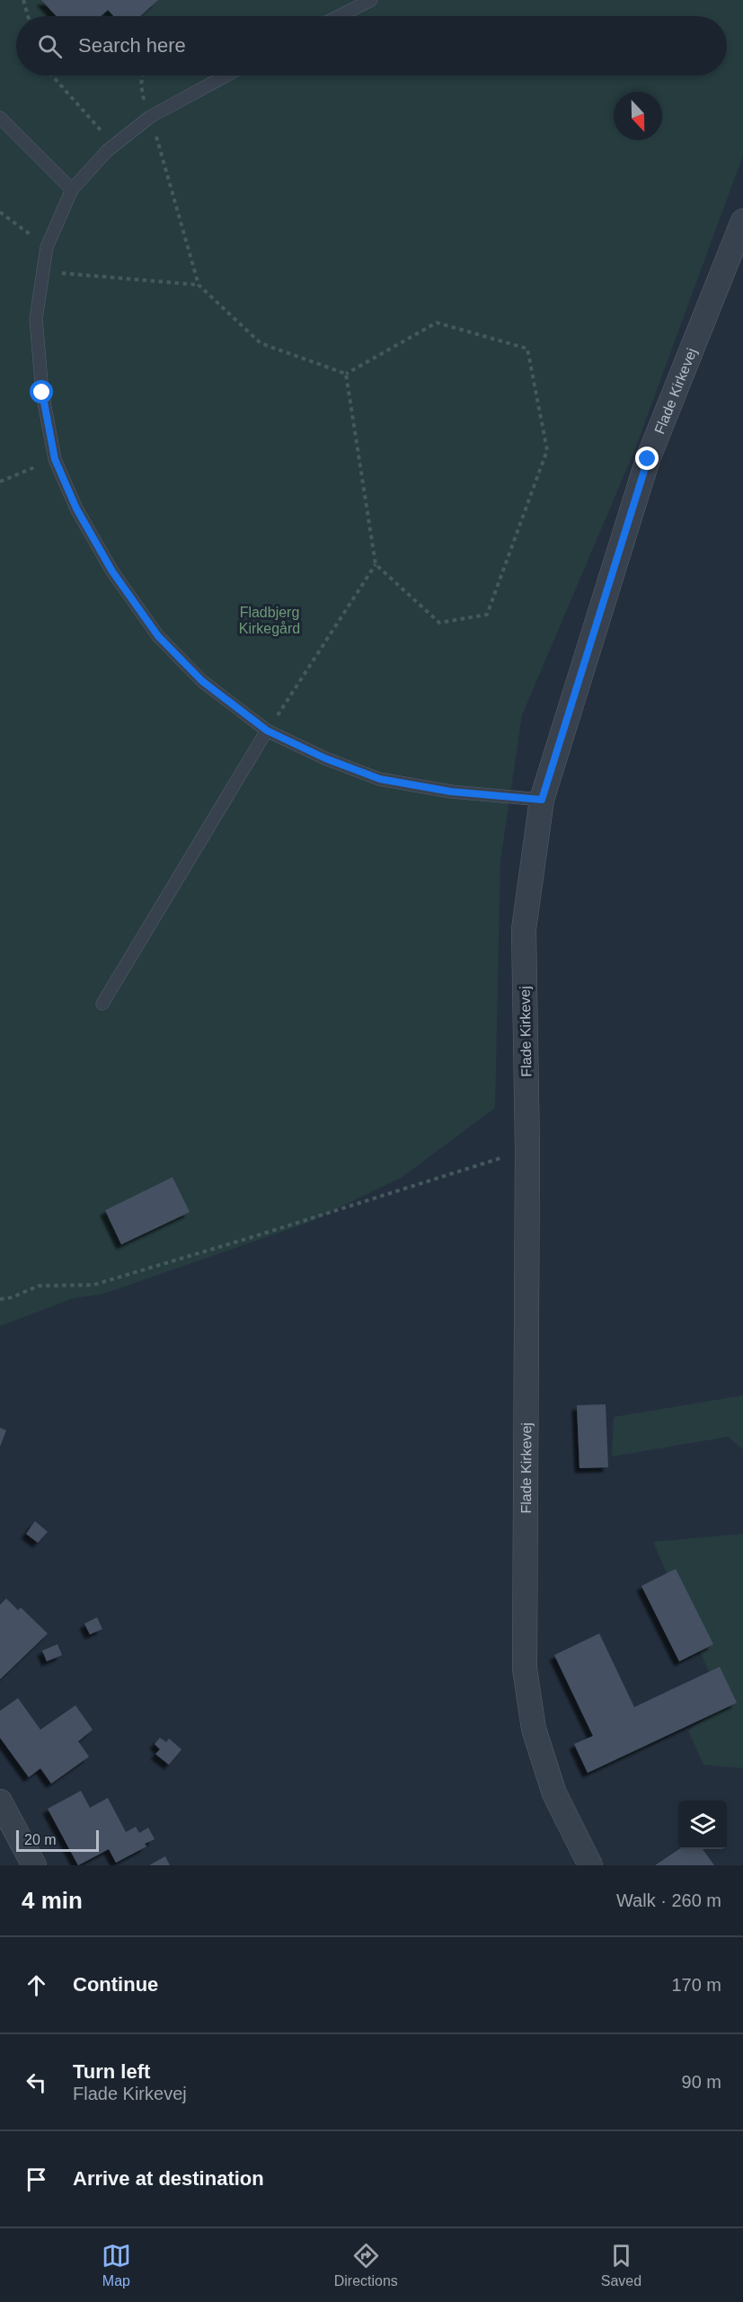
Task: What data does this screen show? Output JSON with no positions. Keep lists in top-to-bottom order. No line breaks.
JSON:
{"streets":{"street":["Flade Kirkevej"]},"parks":["Fladbjerg Kirkegård"],"scale_bar":"20 m","north":"bottom","page":{"search":"Search here","scale":"20 m","heading":["4 min","Walk · 260 m"],"list":[["Continue","170 m"],["Turn left","Flade Kirkevej","90 m"],"Arrive at destination"],"nav":["Map","Directions","Saved"]}}
